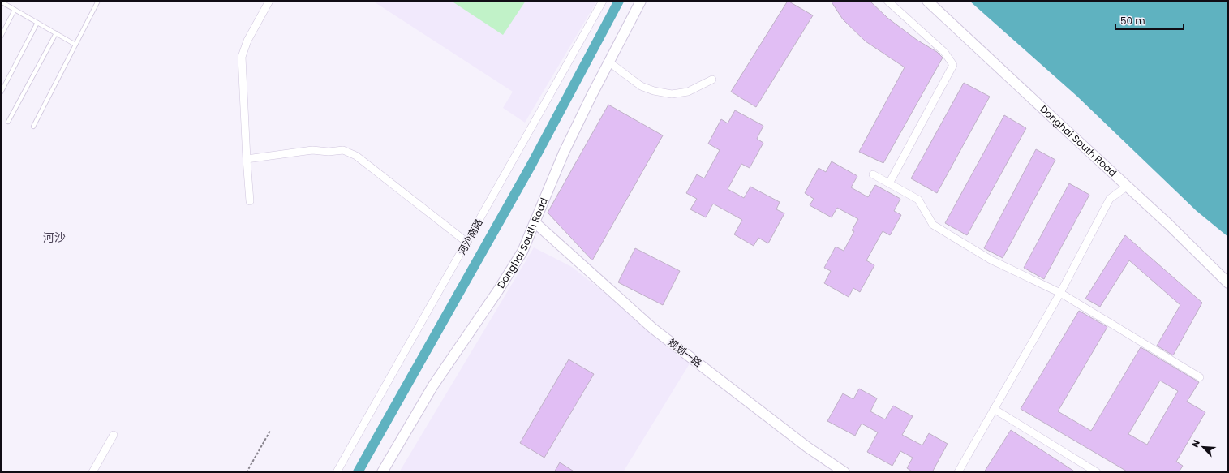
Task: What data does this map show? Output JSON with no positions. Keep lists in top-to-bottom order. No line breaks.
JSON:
{"streets":{"street":["Donghai South Road","河沙南路","规划一路"]},"crossings":[["Donghai South Road","规划一路"]],"districts":["河沙"],"scale_bar":"50 m","north":"top left"}
